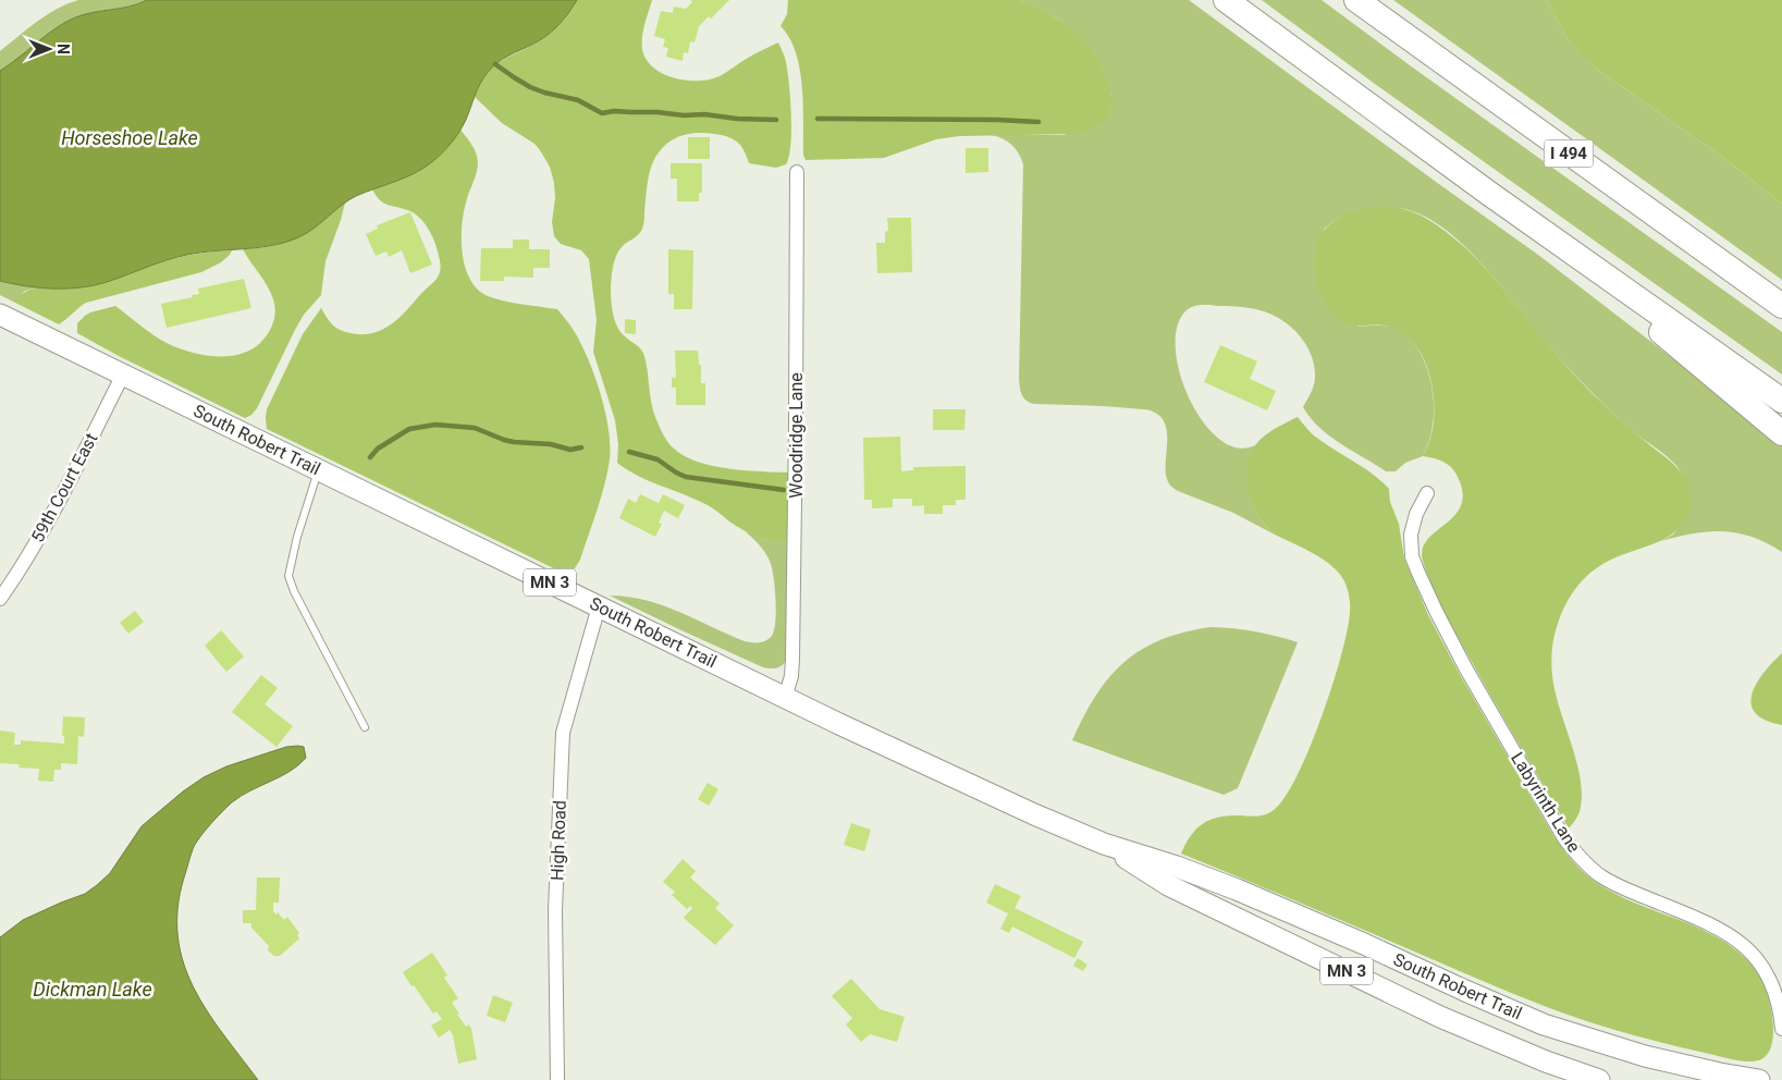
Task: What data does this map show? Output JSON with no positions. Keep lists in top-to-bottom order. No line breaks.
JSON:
{"streets":{"highway":["I 494"],"main road":["South Robert Trail","MN 3"],"street":["Woodridge Lane","59th Court East","Labyrinth Lane","High Road"]},"crossings":[["Woodridge Lane","South Robert Trail"],["South Robert Trail","59th Court East"],["South Robert Trail","High Road"]],"water":["Horseshoe Lake","Dickman Lake"],"north":"right"}
